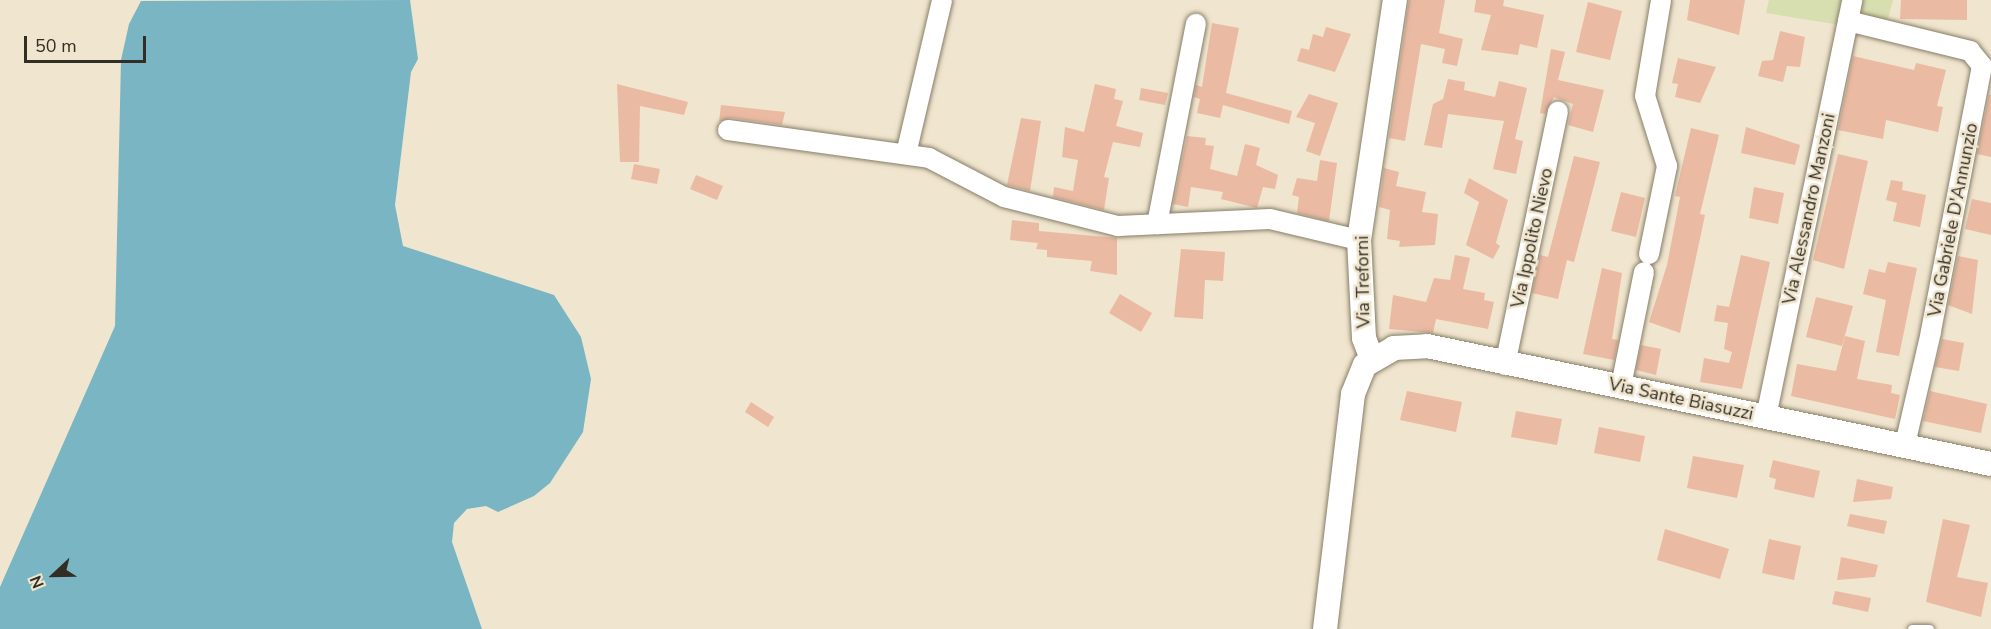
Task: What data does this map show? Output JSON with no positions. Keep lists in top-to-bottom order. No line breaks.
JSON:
{"streets":{"street":["Via Alessandro Manzoni","Via Gabriele D'Annunzio","Via Ippolito Nievo","Via Treforni","Via Sante Biasuzzi"]},"crossings":[["Via Alessandro Manzoni","Via Gabriele D'Annunzio"],["Via Alessandro Manzoni","Via Sante Biasuzzi"],["Via Gabriele D'Annunzio","Via Sante Biasuzzi"],["Via Ippolito Nievo","Via Sante Biasuzzi"],["Via Treforni","Via Sante Biasuzzi"]],"scale_bar":"50 m","north":"left"}
